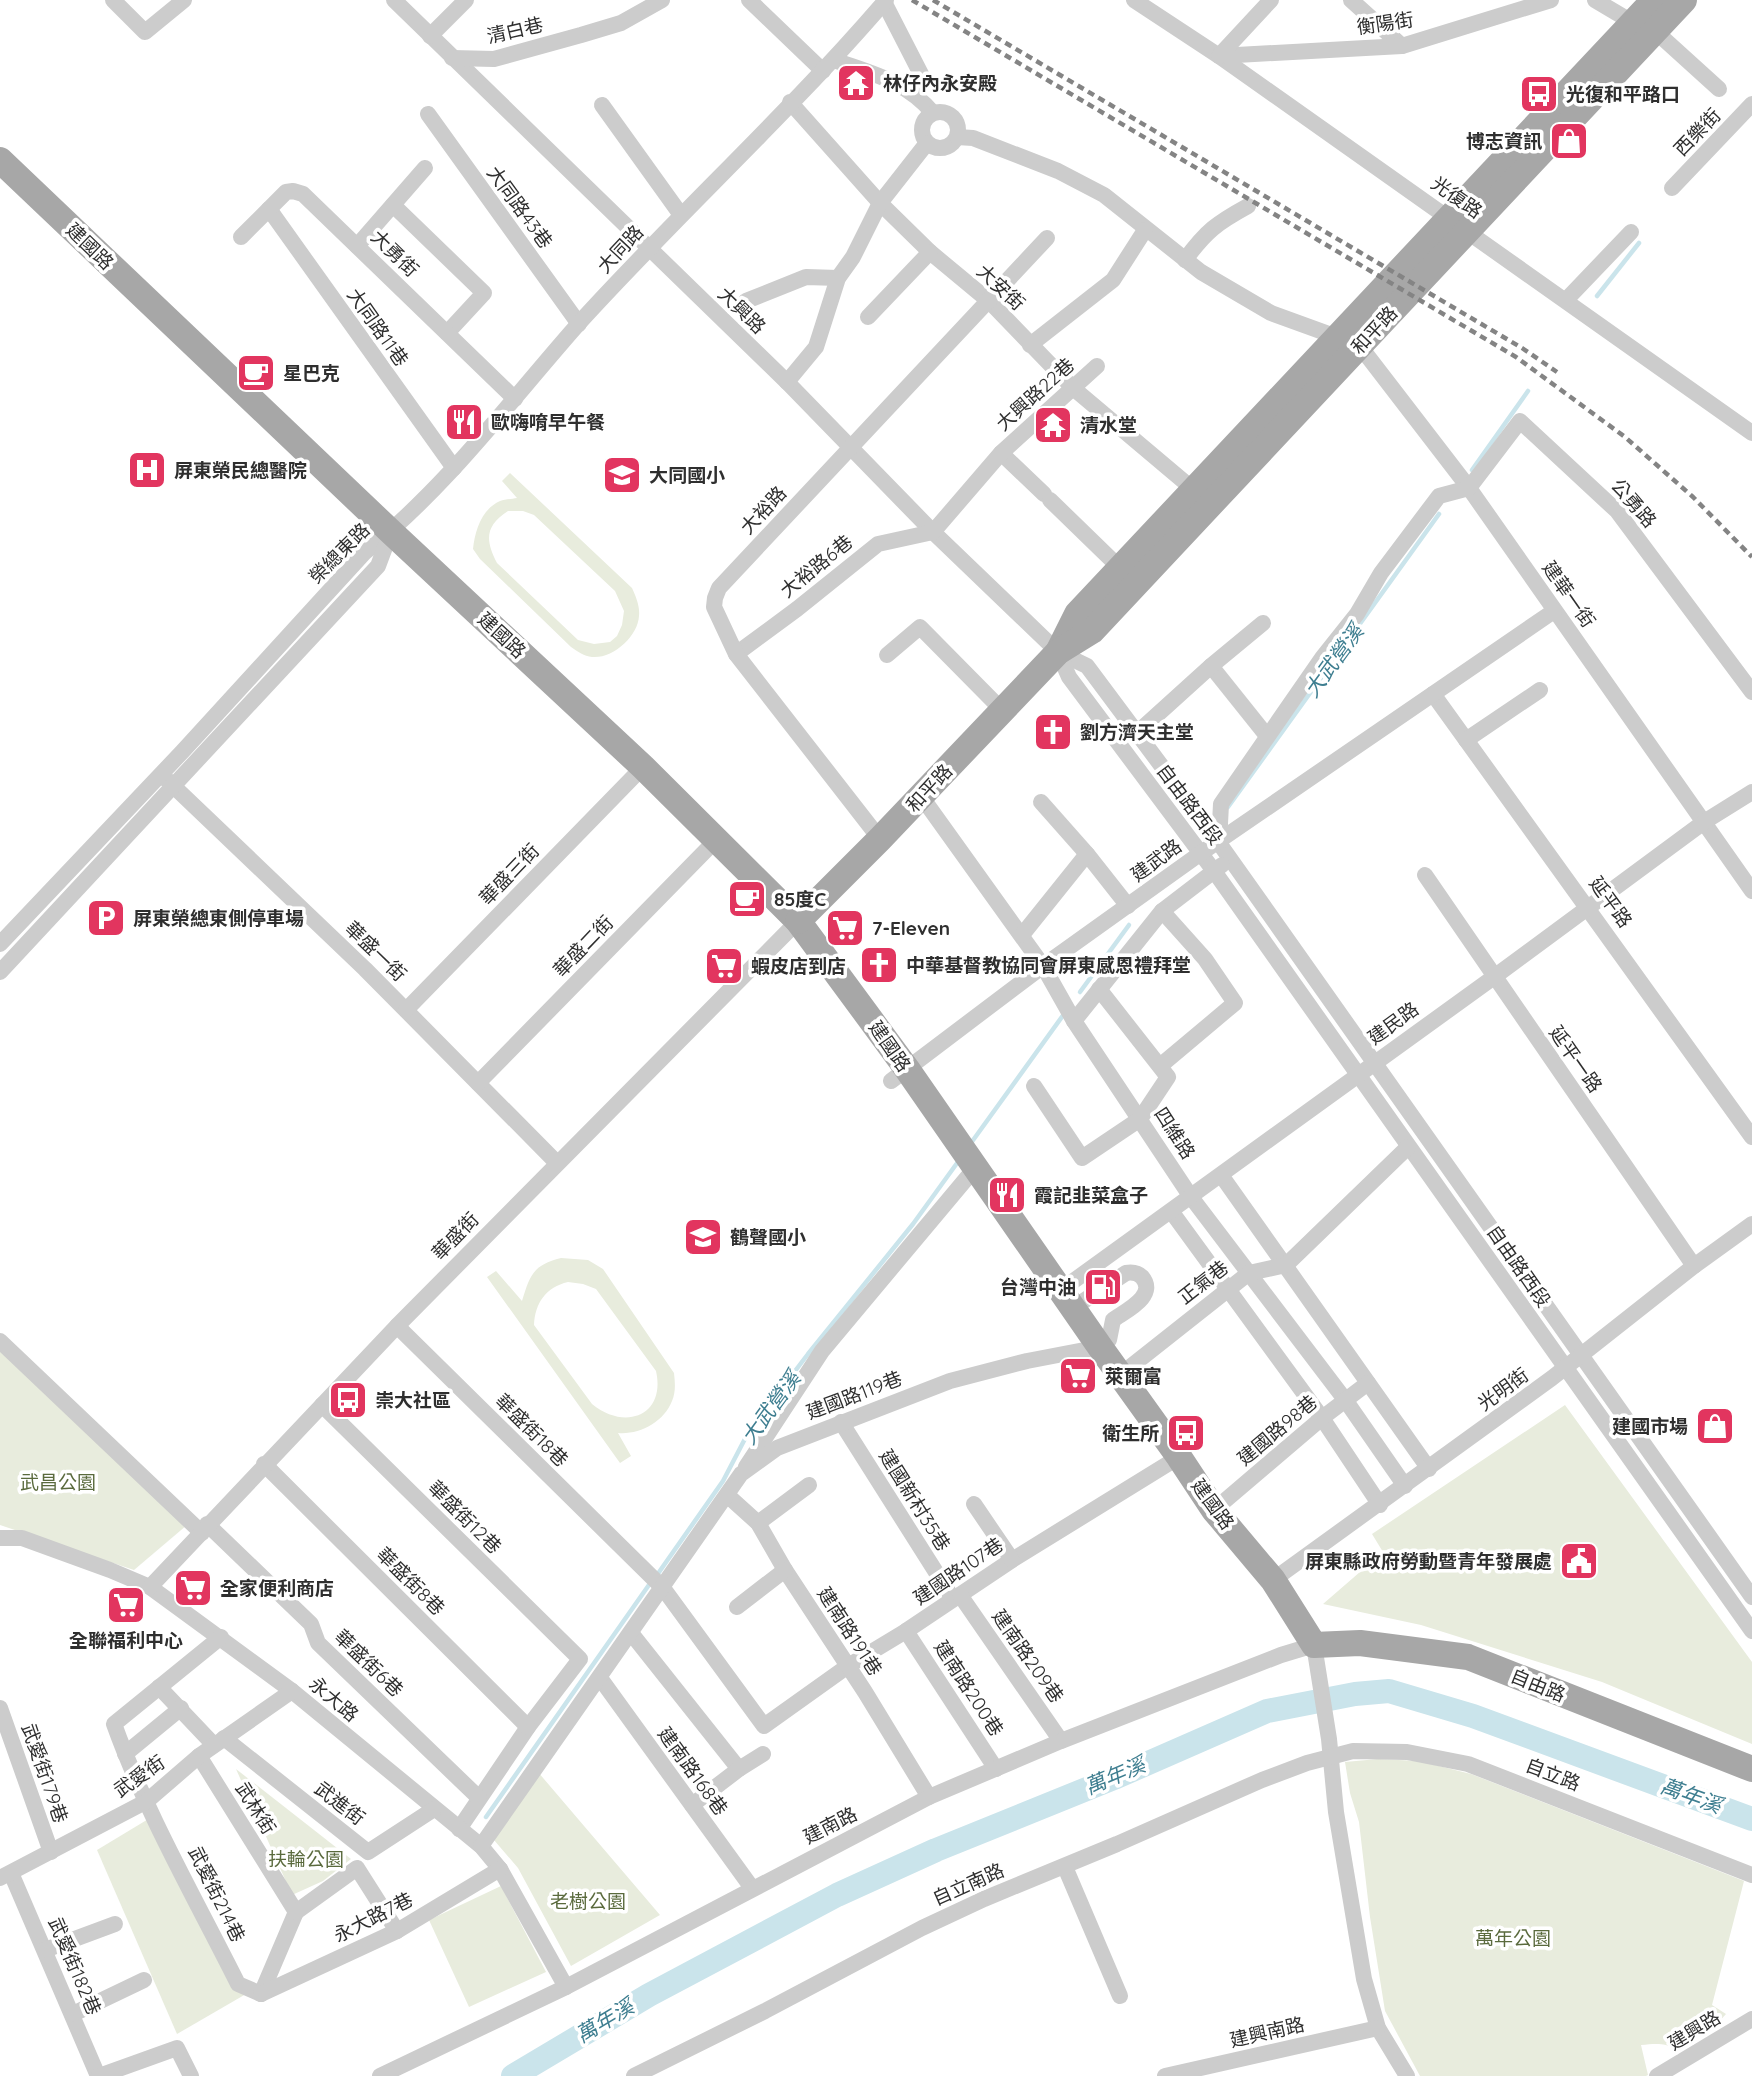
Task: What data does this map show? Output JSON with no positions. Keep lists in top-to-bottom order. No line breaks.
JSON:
{"streets":{"main road":["建國路","和平路","自由路"],"street":["衡陽街","清白巷","西樂街","光復路","大同路43巷","大同路","大勇街","大安街","大興路","大同路11巷","大興路22巷","公勇路","大裕路","榮總東路","大裕路6巷","建華一街","自由路西段","建武路","華盛三街","延平路","華盛二街","華盛一街","建民路","延平一路","四維路","華盛街","正氣巷","光明街","建國路119巷","華盛街18巷","建國路98巷","建國新村35巷","華盛街12巷","建國路107巷","華盛街8巷","建南路191巷","建南路209巷","華盛街6巷","建南路200巷","永大路","建南路168巷","武愛街179巷","自立路","武愛街","武進街","武林街","建南路","自立南路","武愛街214巷","永大路7巷","武愛街182巷","建興路","建興南路"]},"crossings":[["衡陽街","光復路"],["清白巷","大興路"],["光復路","和平路"],["大同路43巷","大同路"],["建國路","大同路"],["建國路","和平路"],["建國路","榮總東路"],["建國路","建武路"],["建國路","華盛三街"],["建國路","華盛二街"],["建國路","建民路"],["建國路","華盛街"],["建國路","正氣巷"],["建國路","光明街"],["建國路","建國路119巷"],["建國路","建國路98巷"],["建國路","建國路107巷"],["建國路","自由路"],["建國路","建南路"],["大同路","大勇街"],["大同路","大安街"],["大同路","大興路"],["大同路","大同路11巷"],["大同路","榮總東路"],["大勇街","大同路11巷"],["大安街","和平路"],["大安街","大興路22巷"],["大安街","大裕路"],["大興路","和平路"],["大興路","大興路22巷"],["大興路","大裕路"],["大興路","大裕路6巷"],["大興路","自由路西段"],["和平路","大興路22巷"],["和平路","大裕路"],["和平路","建華一街"],["和平路","自由路西段"],["和平路","四維路"],["和平路","華盛街"],["大興路22巷","大裕路6巷"],["公勇路","建華一街"],["大裕路","大裕路6巷"],["榮總東路","華盛一街"],["建華一街","建武路"],["建華一街","建民路"],["自由路西段","建武路"],["自由路西段","建民路"],["自由路西段","光明街"],["建武路","延平路"],["建武路","四維路"],["華盛三街","華盛一街"],["延平路","建民路"],["華盛二街","華盛一街"],["華盛一街","華盛街"],["建民路","延平一路"],["建民路","四維路"],["延平一路","光明街"],["四維路","正氣巷"],["四維路","光明街"],["四維路","建國路98巷"],["華盛街","華盛街18巷"],["華盛街","華盛街12巷"],["華盛街","華盛街8巷"],["華盛街","華盛街6巷"],["華盛街","永大路"],["建國路119巷","華盛街18巷"],["建國路119巷","建國新村35巷"],["建國路119巷","華盛街12巷"],["建國路119巷","建南路191巷"],["建國路119巷","永大路"],["建國路119巷","建南路168巷"],["華盛街18巷","建國路107巷"],["建國新村35巷","建國路107巷"],["建國新村35巷","建南路209巷"],["華盛街12巷","建南路168巷"],["建國路107巷","建南路191巷"],["建國路107巷","建南路209巷"],["建國路107巷","建南路200巷"],["建南路191巷","建南路"],["建南路209巷","建南路"],["自由路","建南路"],["建南路200巷","建南路"],["永大路","武愛街"],["永大路","武進街"],["永大路","建南路"],["永大路","永大路7巷"],["建南路168巷","建南路"],["武愛街179巷","武愛街"],["自立路","自立南路"],["武愛街","武進街"],["武愛街","武林街"],["武愛街","武愛街214巷"],["武愛街","武愛街182巷"],["武進街","武愛街214巷"],["武愛街214巷","永大路7巷"]],"water":["大武營溪","萬年溪"],"parks":["武昌公園","扶輪公園","老樹公園","萬年公園"],"places":{"temple":["林仔內永安殿","清水堂"],"bus stop":["光復和平路口","崇大社區","衛生所"],"shop":["博志資訊","建國市場"],"cafe":["星巴克","85度C"],"restaurant":["歐嗨唷早午餐","霞記韭菜盒子"],"hospital":["屏東榮民總醫院"],"school or university":["大同國小","鶴聲國小"],"church":["劉方濟天主堂","中華基督教協同會屏東感恩禮拜堂"],"parking":["屏東榮總東側停車場"],"supermarket":["7-Eleven","蝦皮店到店","萊爾富","全家便利商店","全聯福利中心"],"fuel station":["台灣中油"],"public building":["屏東縣政府勞動暨青年發展處"]}}
